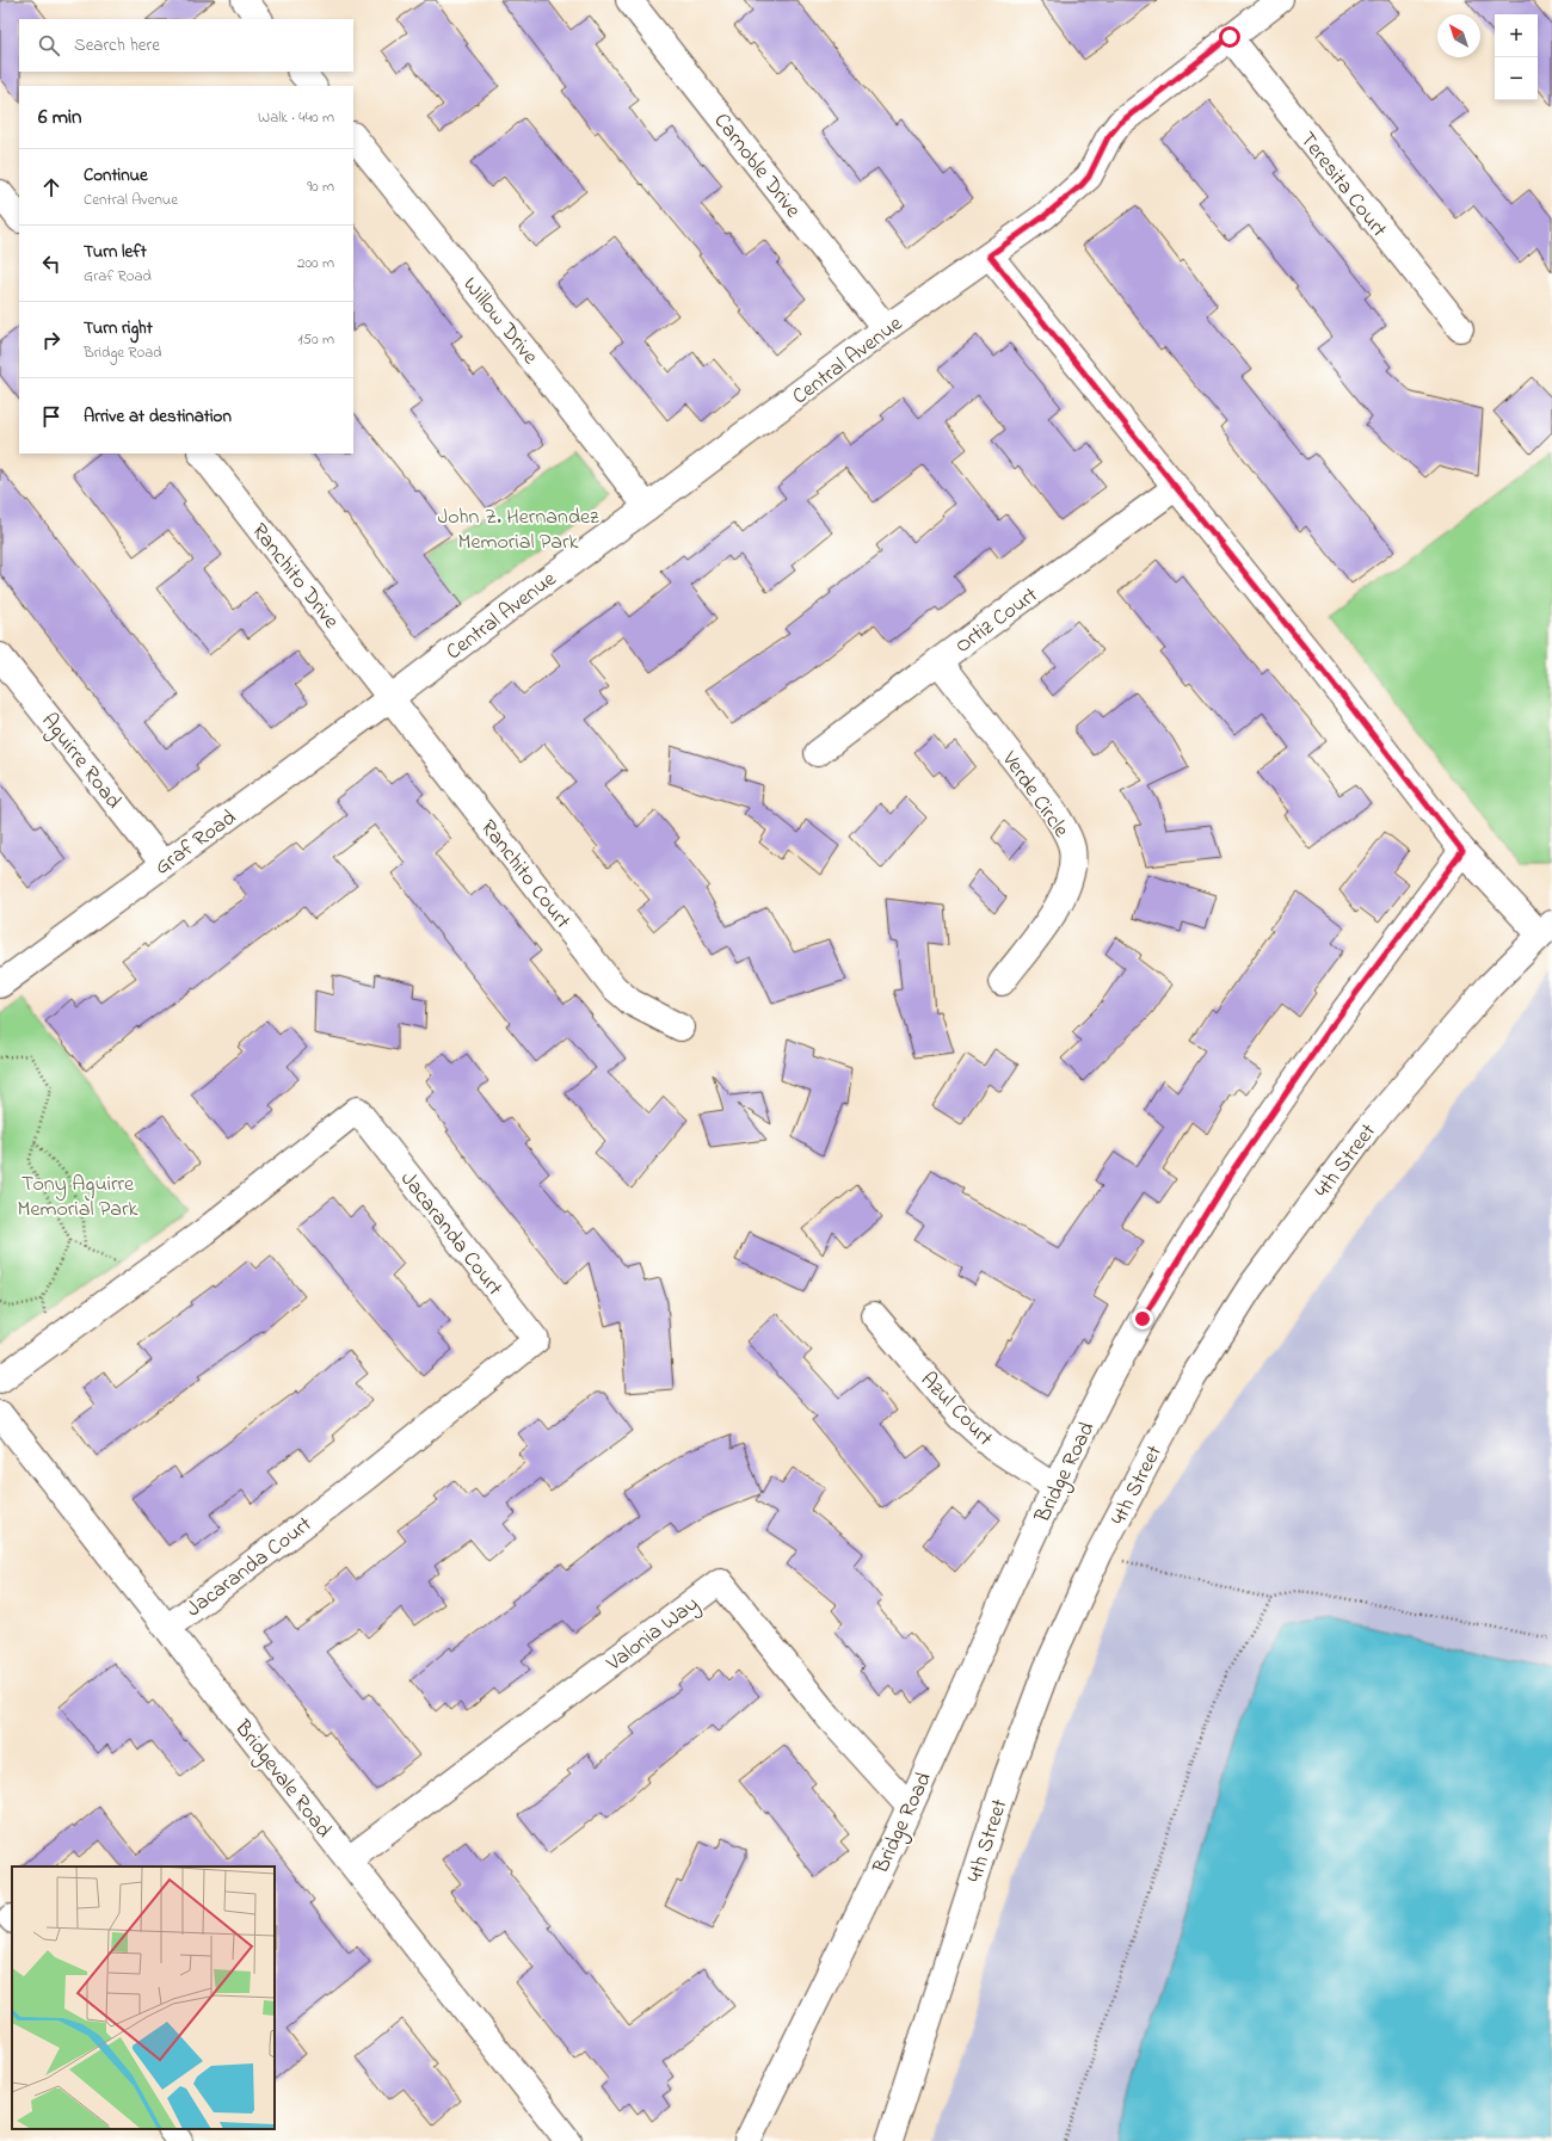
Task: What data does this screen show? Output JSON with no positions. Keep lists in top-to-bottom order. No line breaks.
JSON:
{"streets":{"street":["Carnoble Drive","Teresita Court","Willow Drive","Central Avenue","Ranchito Drive","Ortiz Court","Aguirre Road","Verde Circle","Graf Road","Ranchito Court","4th Street","Jacaranda Court","Azul Court","Bridge Road","Valonia Way","Bridgevale Road"]},"crossings":[["Carnoble Drive","Central Avenue"],["Teresita Court","Central Avenue"],["Willow Drive","Central Avenue"],["Central Avenue","Ranchito Drive"],["Central Avenue","Graf Road"],["Central Avenue","Ranchito Court"],["Ranchito Drive","Graf Road"],["Ranchito Drive","Ranchito Court"],["Ortiz Court","Verde Circle"],["Aguirre Road","Graf Road"],["Graf Road","Ranchito Court"],["Jacaranda Court","Bridgevale Road"],["Azul Court","Bridge Road"],["Bridge Road","Valonia Way"],["Valonia Way","Bridgevale Road"]],"parks":["John Z. Hernandez Memorial Park","Tony Aguirre Memorial Park"],"north":"top left","page":{"map_buttons":["+","−"],"search":"Search here","heading":["6 min","Walk · 440 m"],"list":[["Continue","Central Avenue","90 m"],["Turn left","Graf Road","200 m"],["Turn right","Bridge Road","150 m"],"Arrive at destination"]}}
